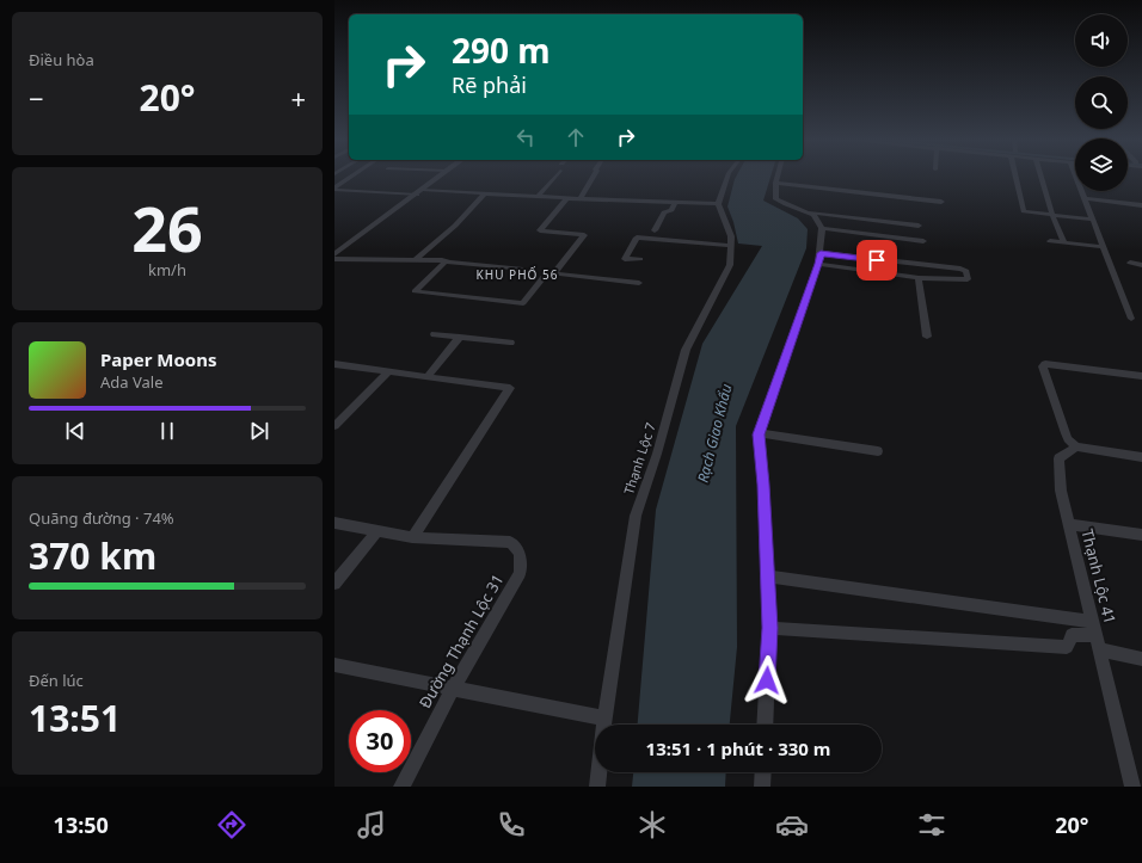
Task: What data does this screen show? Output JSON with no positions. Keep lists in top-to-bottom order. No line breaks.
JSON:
{"streets":{"street":["Thạnh Lộc 7","Thạnh Lộc 41","Đường Thạnh Lộc 31"]},"districts":["KHU PHỐ 56"],"water":["Rạch Giao Khẩu"],"page":{"tile":["Điều hòa",["26","km/h"],["Quãng đường · 74%","370 km"],["Đến lúc","13:51"]],"turn":["290 m","Rẽ phải"],"heat":["−","20°","+"],"song":["Paper Moons","Ada Vale"],"limit":"30","trip":"13:51 · 1 phút · 330 m","tabs":["13:50","20°"]}}
